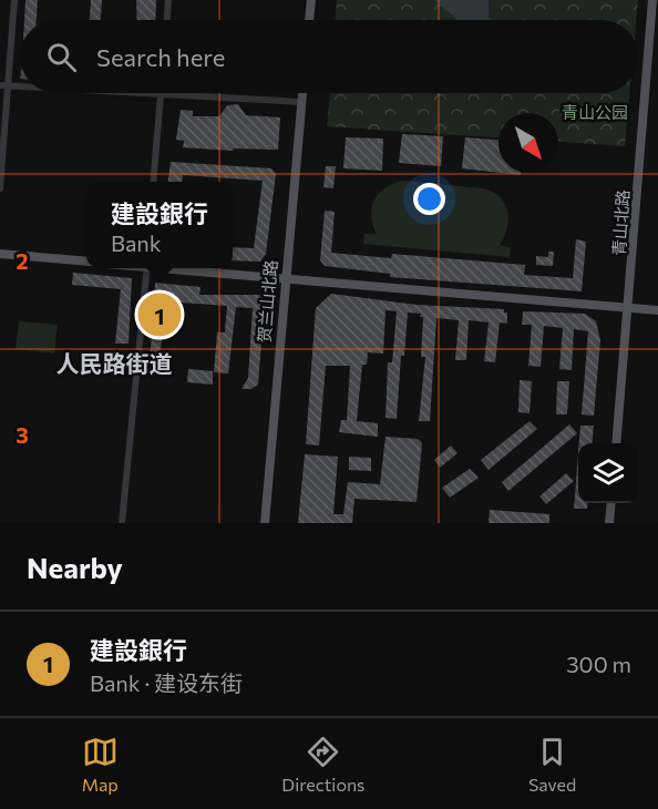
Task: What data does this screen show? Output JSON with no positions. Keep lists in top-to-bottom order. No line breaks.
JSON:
{"streets":{"main road":["青山北路","贺兰山北路"]},"districts":["人民路街道"],"parks":["青山公园"],"north":"bottom right","page":{"search":"Search here","popup":["建設銀行","Bank"],"pins":"1","heading":"Nearby","list":[{"mark":"1","name":"建設銀行","note":"Bank · 建设东街","value":"300 m"}],"nav":["Map","Directions","Saved"]},"grid":{"rows":["2","3"]}}
